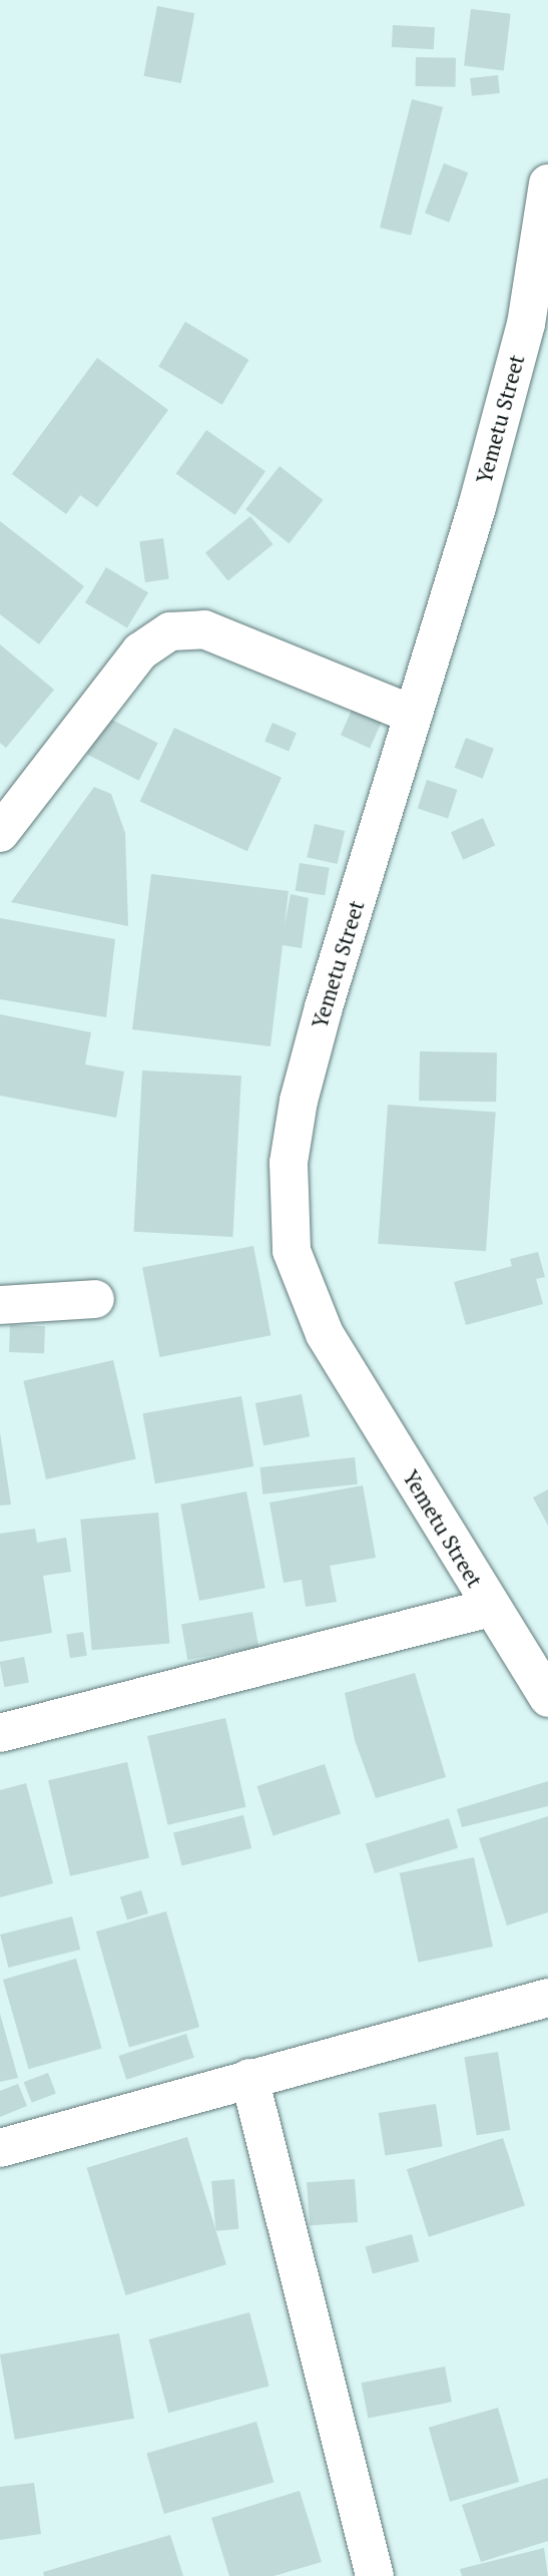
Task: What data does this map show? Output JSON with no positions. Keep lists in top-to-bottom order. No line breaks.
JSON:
{"streets":{"street":["Yemetu Street"]}}
